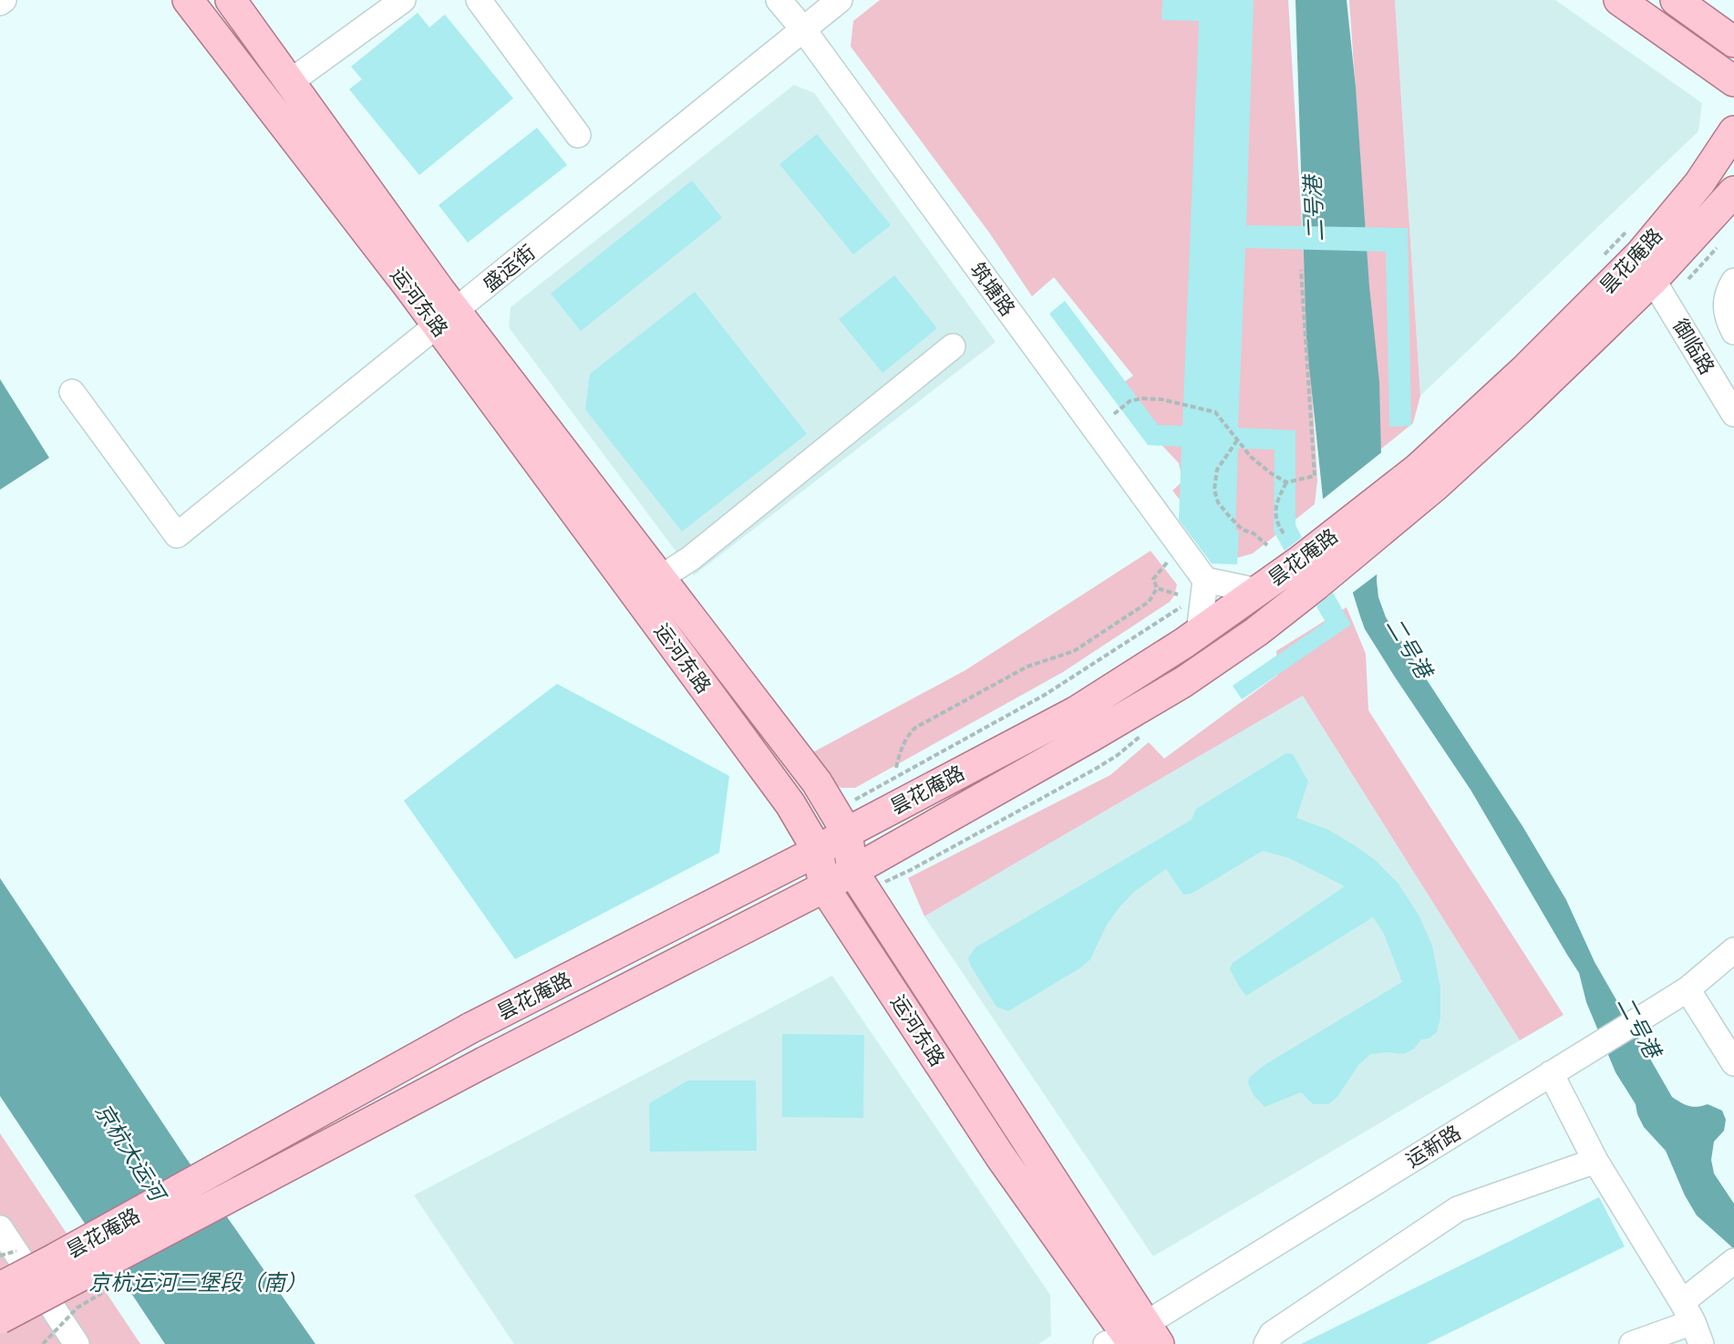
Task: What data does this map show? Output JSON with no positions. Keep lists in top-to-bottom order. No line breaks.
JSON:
{"streets":{"main road":["昙花庵路","运河东路"],"street":["盛运街","筑塘路","御临路","运新路"]},"crossings":[["昙花庵路","运河东路"],["昙花庵路","御临路"],["盛运街","筑塘路"],["盛运街","运河东路"],["运河东路","运新路"]],"water":["二号港","京杭大运河","京杭运河三堡段（南）"]}
